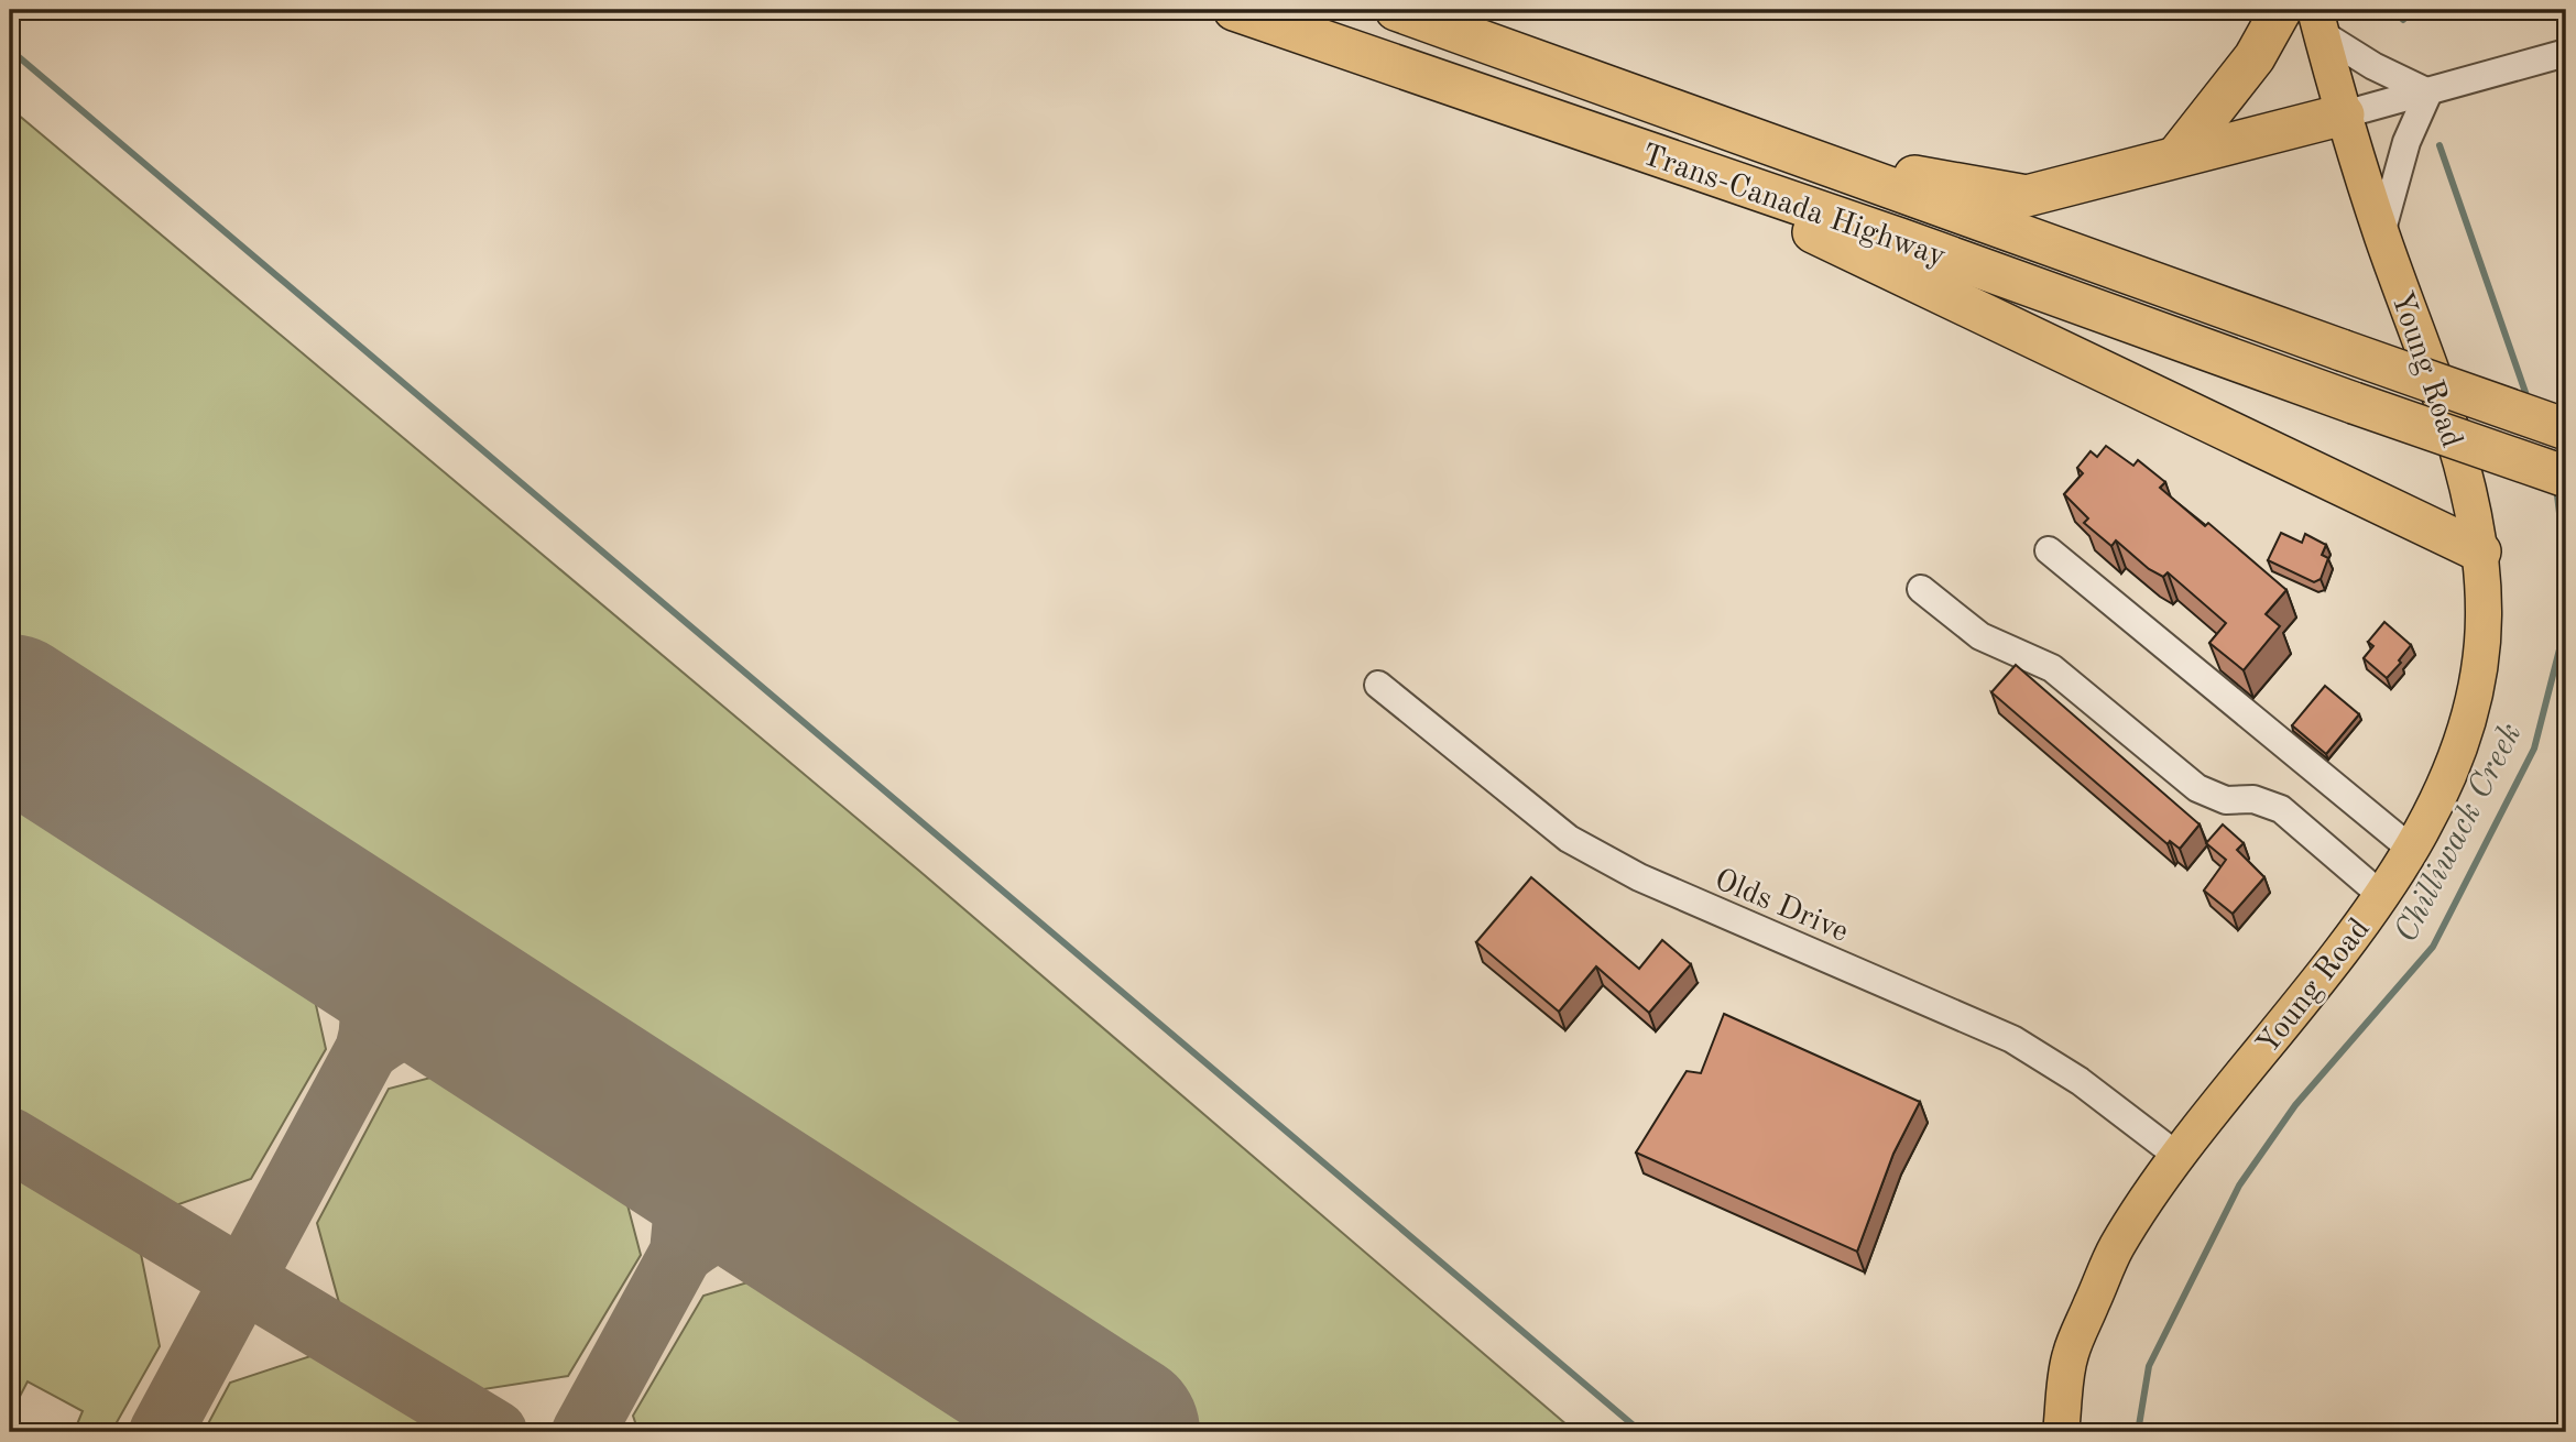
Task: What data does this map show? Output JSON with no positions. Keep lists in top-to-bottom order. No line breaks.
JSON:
{"streets":{"highway":["Trans-Canada Highway"],"main road":["Young Road"],"street":["Olds Drive"]},"crossings":[["Young Road","Olds Drive"]],"water":["Chilliwack Creek"]}
